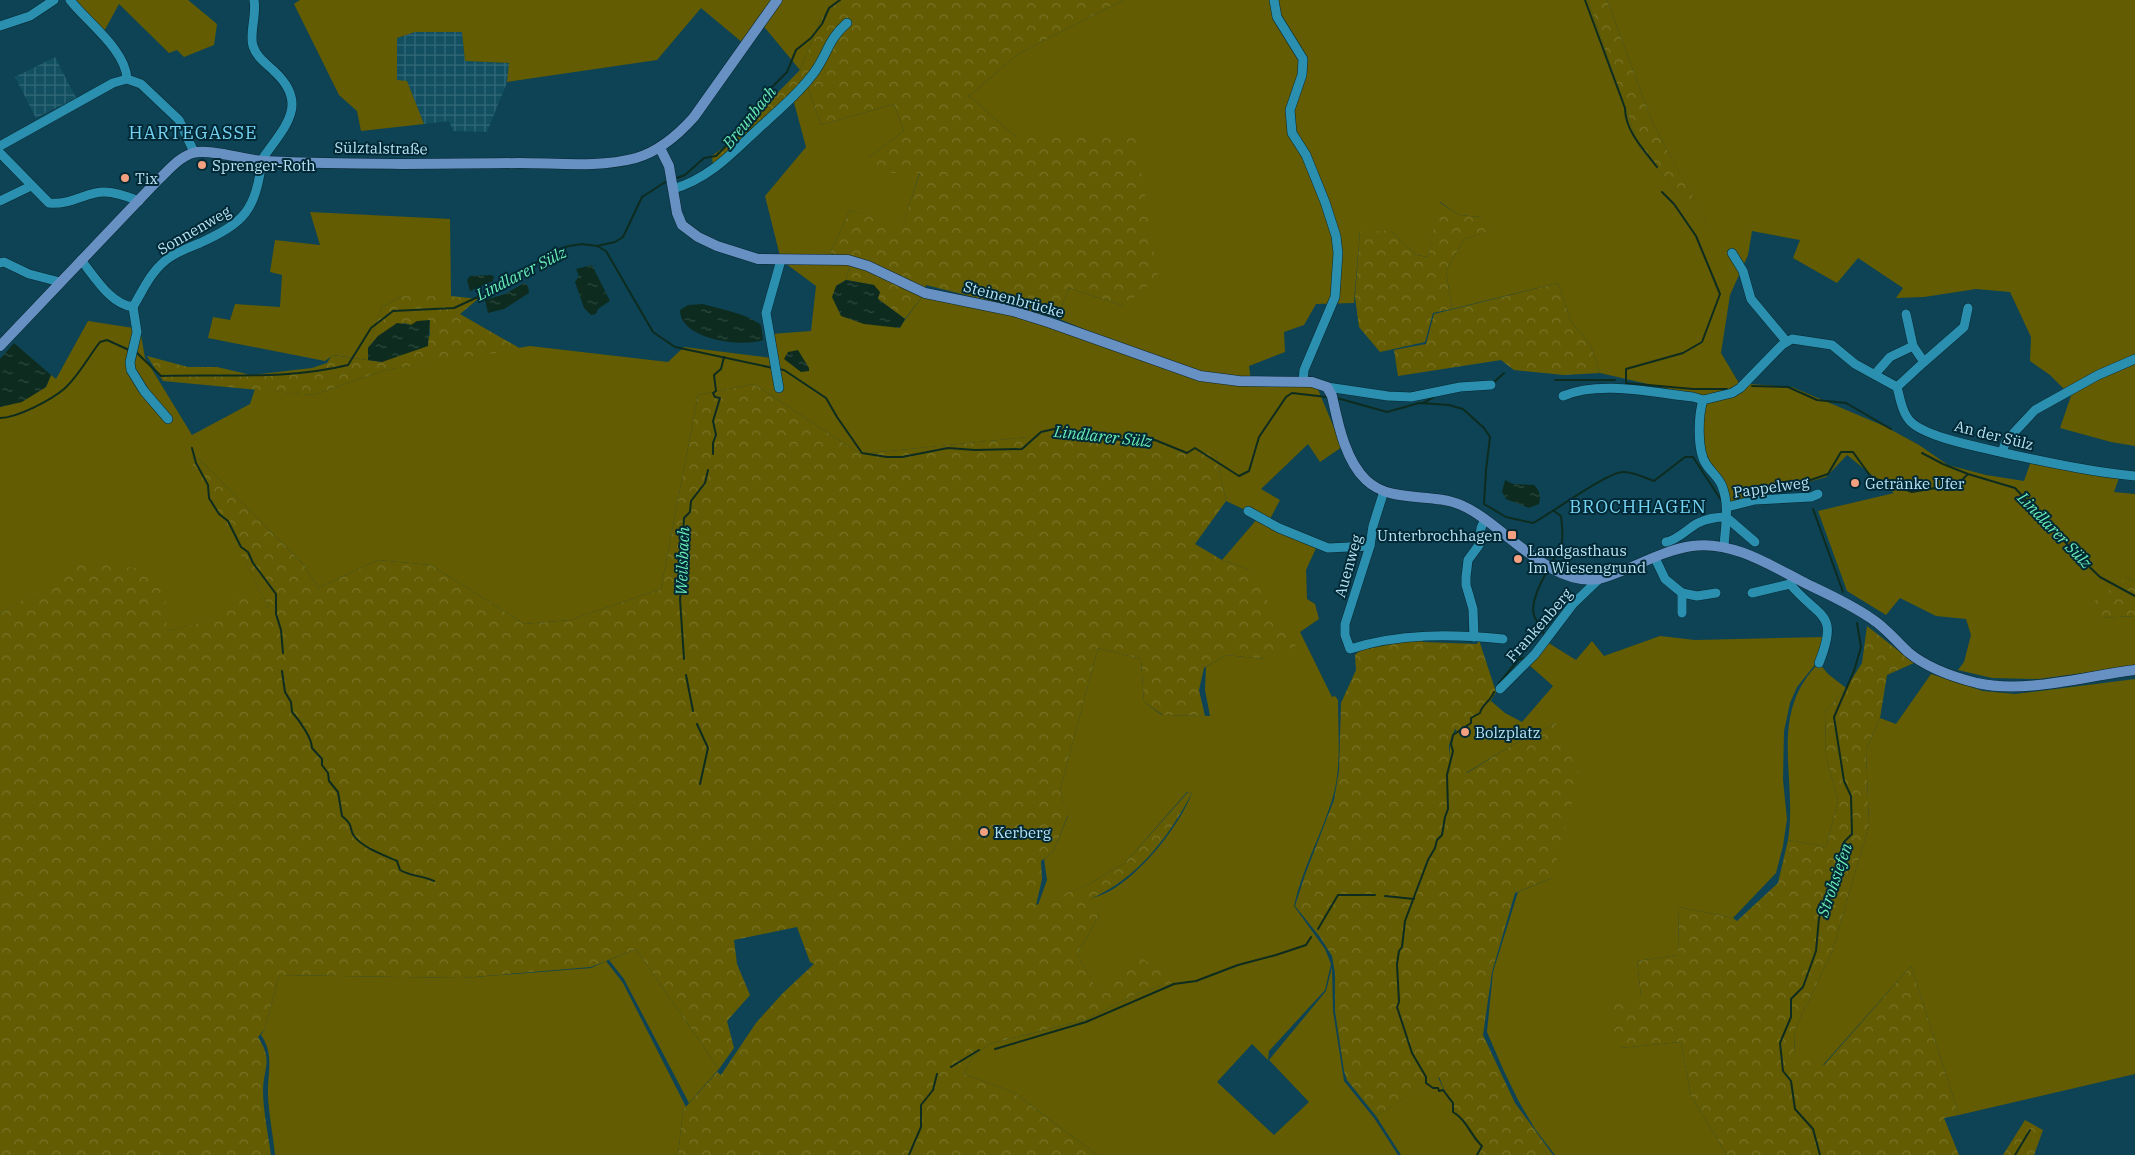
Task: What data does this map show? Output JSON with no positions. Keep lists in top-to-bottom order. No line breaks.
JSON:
{"streets":{"main road":["Sülztalstraße","Steinenbrücke"],"street":["Sonnenweg","An der Sülz","Pappelweg","Auenweg","Frankenberg"]},"crossings":[["Sülztalstraße","Sonnenweg"],["Sülztalstraße","Steinenbrücke"]],"districts":["HARTEGASSE","BROCHHAGEN"],"water":["Breunbach","Lindlarer Sülz","Weilsbach","Strohsiefen"],"places":{"other":["Sprenger-Roth","Tix","Getränke Ufer","Landgasthaus Im Wiesengrund","Bolzplatz","Kerberg"],"transit":["Unterbrochhagen"]}}
